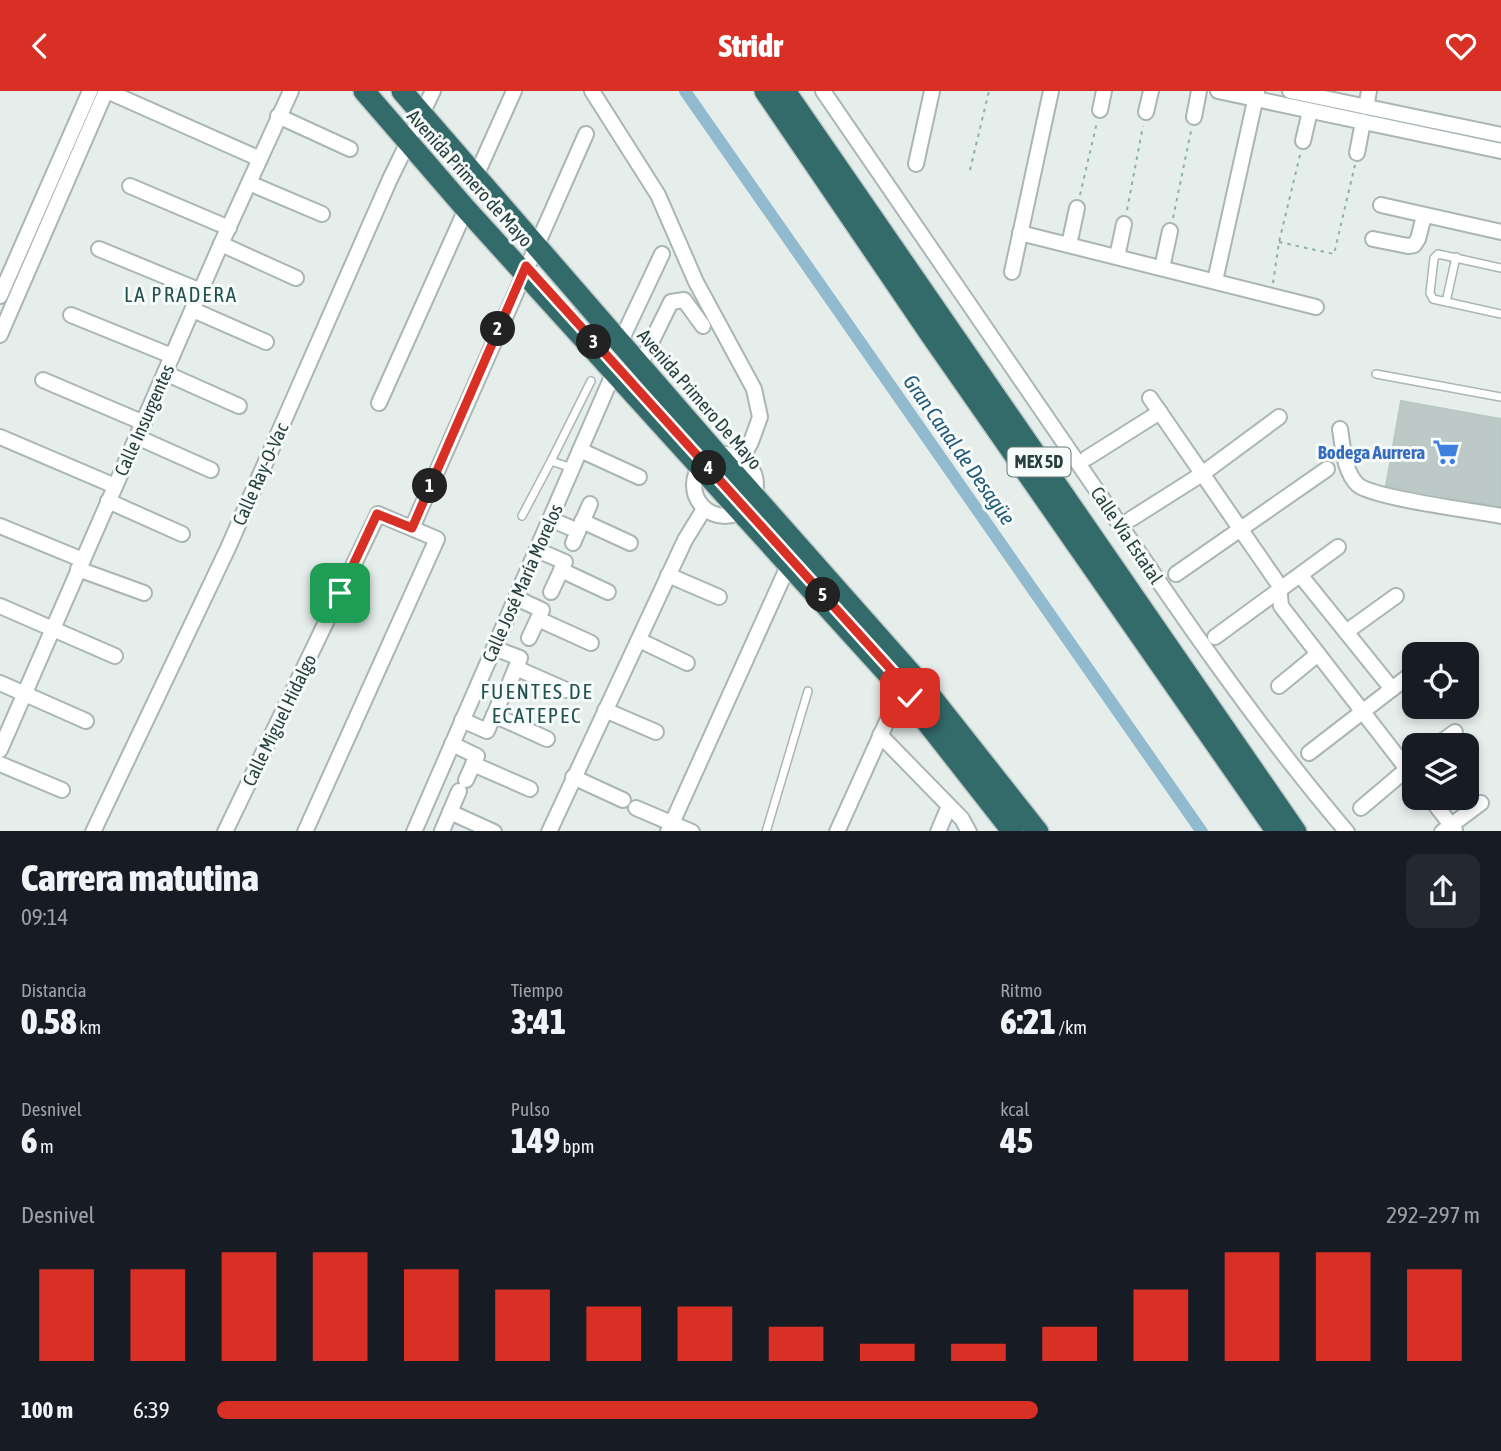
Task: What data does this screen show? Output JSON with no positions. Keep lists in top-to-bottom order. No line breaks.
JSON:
{"streets":{"highway":["Avenida Primero de Mayo","Avenida Primero De Mayo","MEX 5D"],"street":["Calle Insurgentes","Calle Ray-O-Vac","Calle Vía Estatal","Calle José María Morelos","Calle Miguel Hidalgo"]},"crossings":[["Avenida Primero de Mayo","Avenida Primero De Mayo"],["Avenida Primero de Mayo","Calle Ray-O-Vac"],["Avenida Primero de Mayo","Calle José María Morelos"],["Avenida Primero De Mayo","Calle Ray-O-Vac"]],"districts":["LA PRADERA","FUENTES DE ECATEPEC"],"water":["Gran Canal de Desagüe"],"places":{"supermarket":["Bodega Aurrera"]},"page":{"header":"Stridr","pins":["2","3","4","1","5"],"heading":["Carrera matutina","09:14"],"stats":[["Distancia","0.58 km"],["Tiempo","3:41"],["Ritmo","6:21 /km"],["Desnivel","6 m"],["Pulso","149 bpm"],["kcal","45"]],"chart":["Desnivel","292–297 m"],"list":[{"name":"100 m","note":"6:39"}]}}
